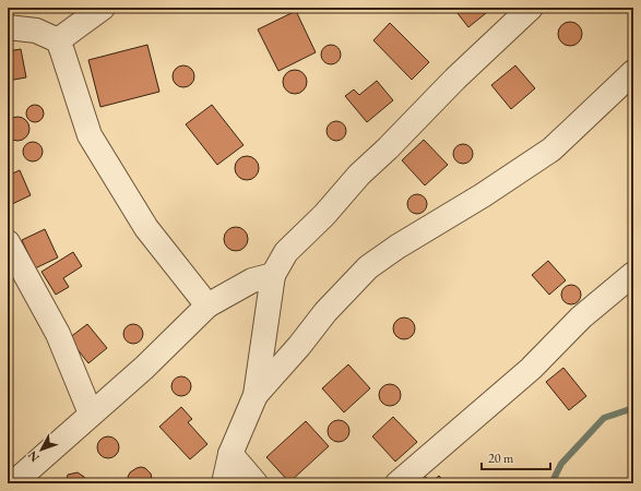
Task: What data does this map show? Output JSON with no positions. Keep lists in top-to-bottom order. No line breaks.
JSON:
{"scale_bar":"20 m","north":"bottom left"}
